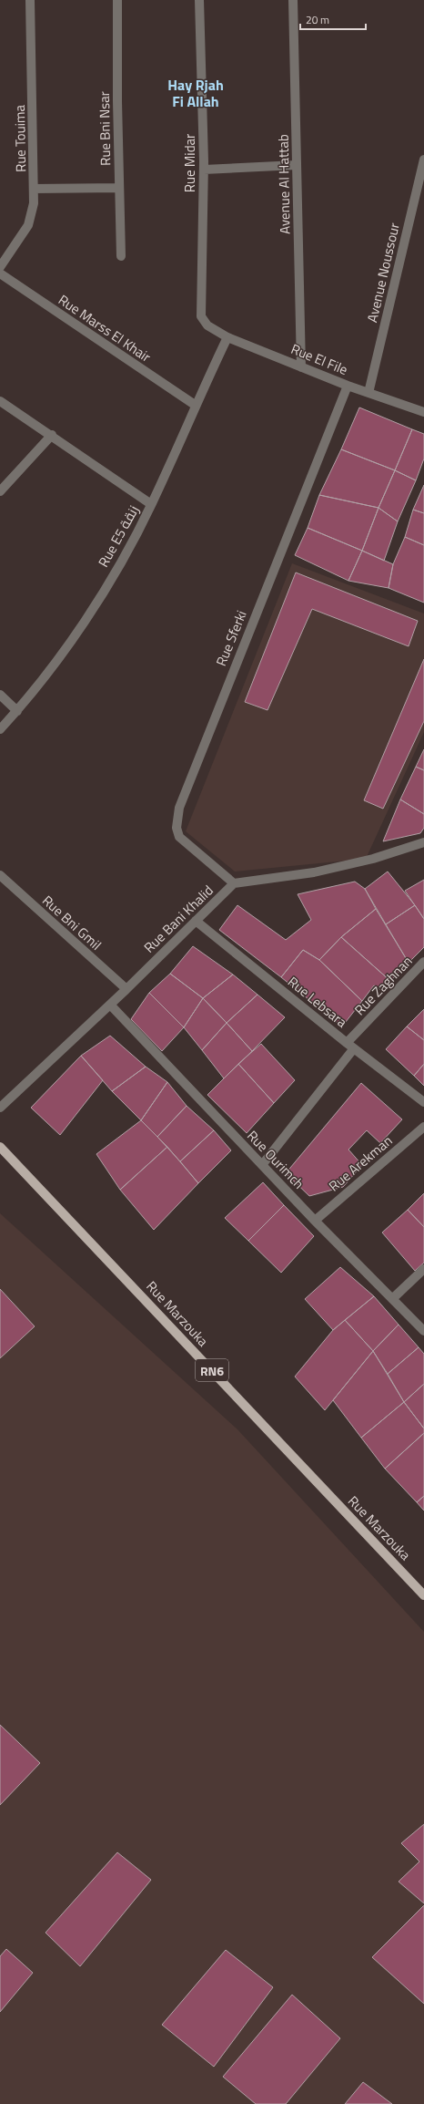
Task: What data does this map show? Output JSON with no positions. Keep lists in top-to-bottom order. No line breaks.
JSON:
{"streets":{"main road":["Rue Marzouka","RN6"],"street":["Rue Bni Nsar","Rue Touima","Rue Midar","Avenue Al Hattab","Avenue Noussour","Rue Marss El Khair","Rue El File","Rue E5 زنقة","Rue Sferki","Rue Bani Khalid","Rue Bni Gmil","Rue Zaghnan","Rue Lebsara","Rue Ourimch","Rue Arekman"]},"crossings":[["Rue Midar","Rue El File"],["Avenue Al Hattab","Rue El File"],["Avenue Noussour","Rue El File"],["Rue Marss El Khair","Rue E5 زنقة"],["Rue El File","Rue E5 زنقة"],["Rue El File","Rue Sferki"],["Rue Sferki","Rue Bani Khalid"],["Rue Bani Khalid","Rue Bni Gmil"],["Rue Bani Khalid","Rue Lebsara"],["Rue Bani Khalid","Rue Ourimch"],["Rue Zaghnan","Rue Lebsara"],["Rue Zaghnan","Rue Ourimch"],["Rue Ourimch","Rue Arekman"]],"districts":["Hay Rjah Fi Allah"],"scale_bar":"20 m"}
